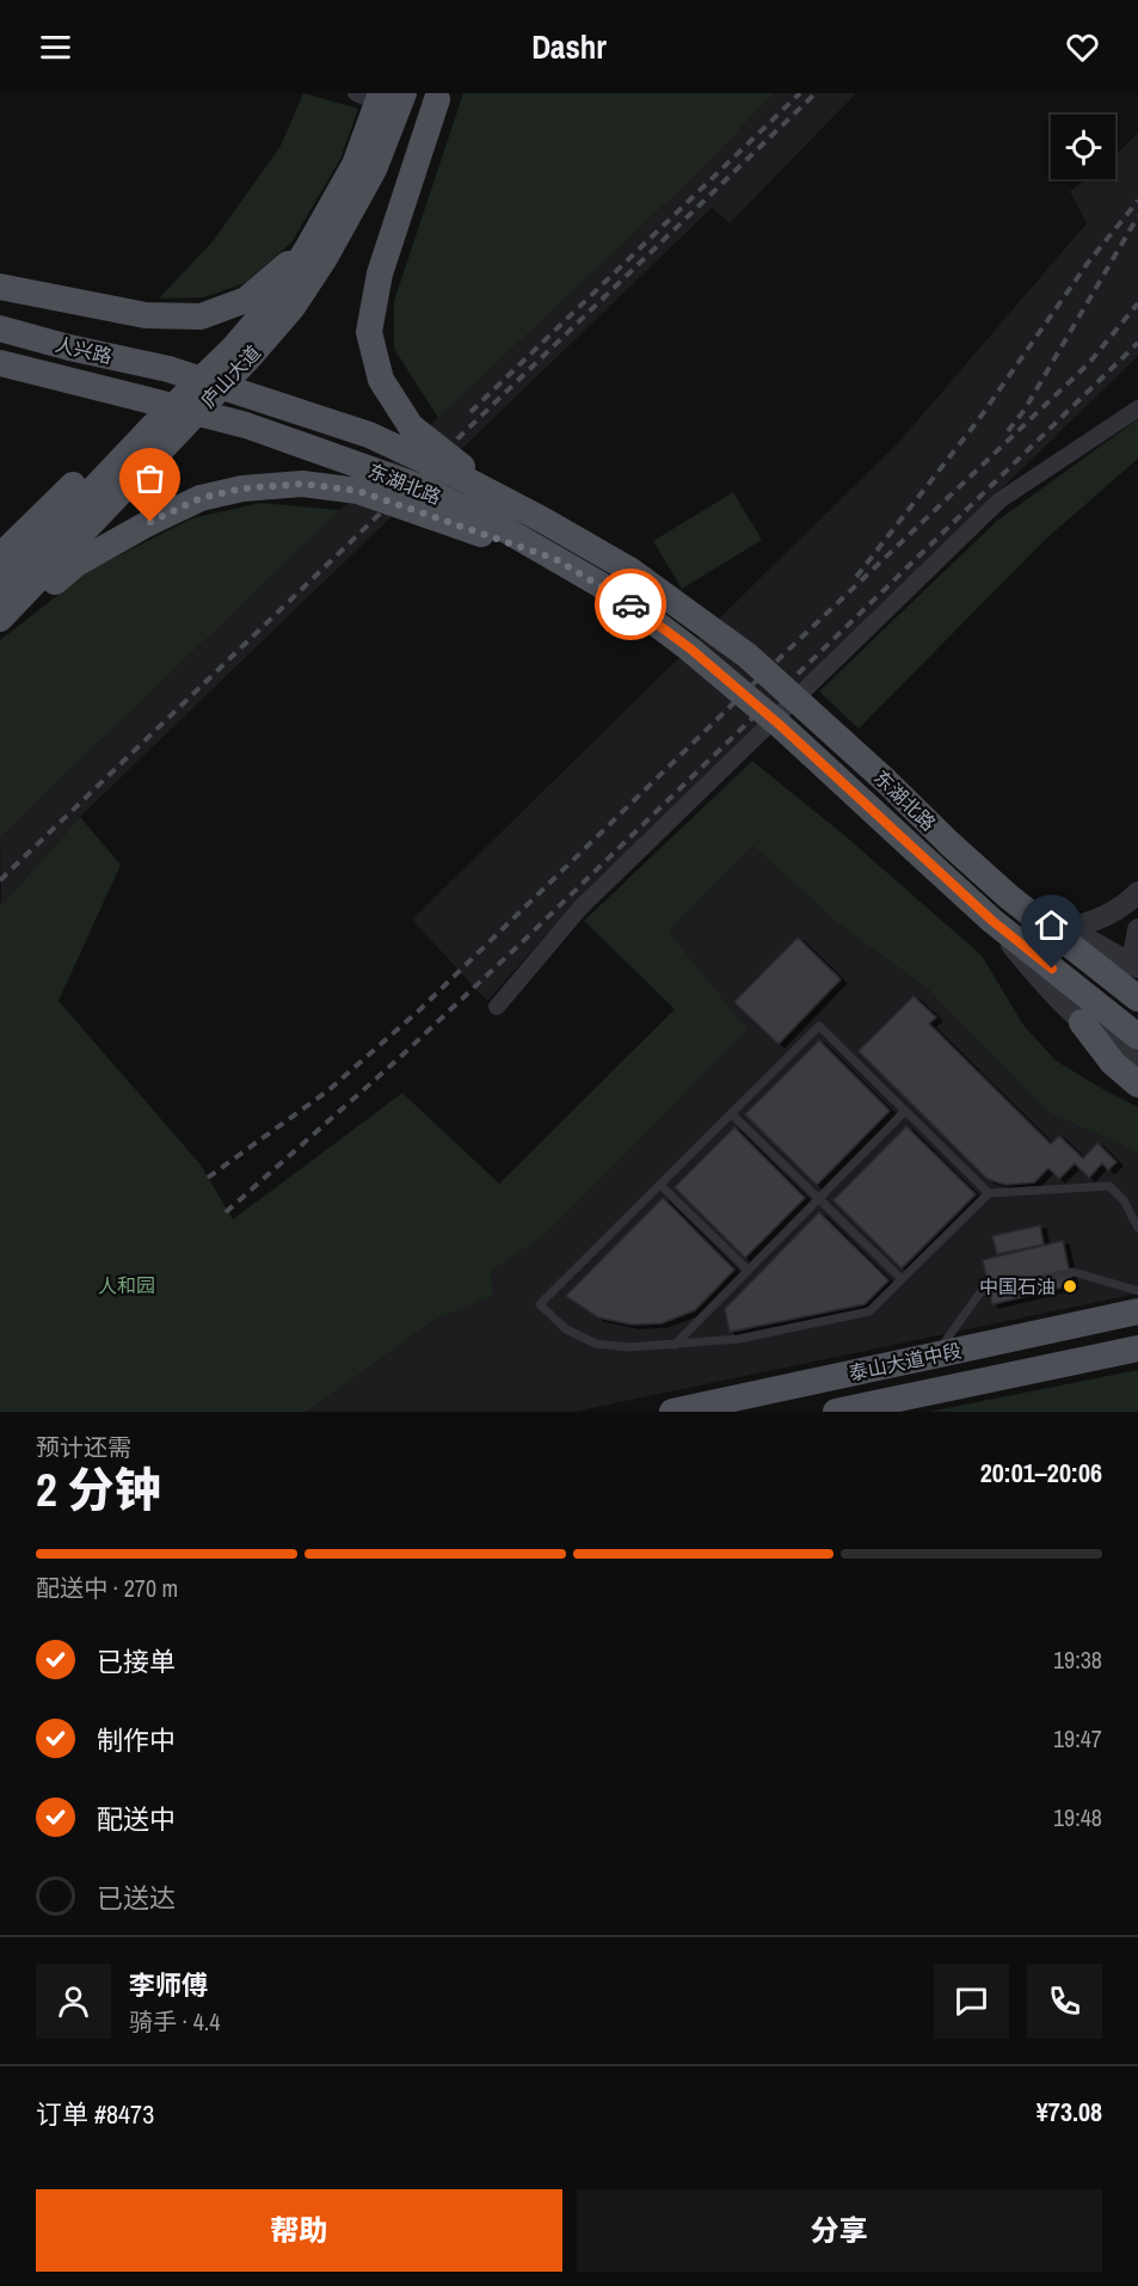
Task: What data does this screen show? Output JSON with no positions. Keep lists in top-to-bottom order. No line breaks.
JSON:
{"streets":{"main road":["人兴路","庐山大道","东湖北路","泰山大道中段"]},"crossings":[["人兴路","东湖北路"]],"parks":["人和园"],"places":["中国石油"],"page":{"header":"Dashr","heading":["2 分钟","预计还需","20:01–20:06"],"panel":["李师傅","骑手 · 4.4","订单 #8473","¥73.08"],"bar":"配送中 · 270 m","list":[["已接单","19:38"],["制作中","19:47"],["配送中","19:48"],"已送达"],"buttons":["帮助","分享"]}}
